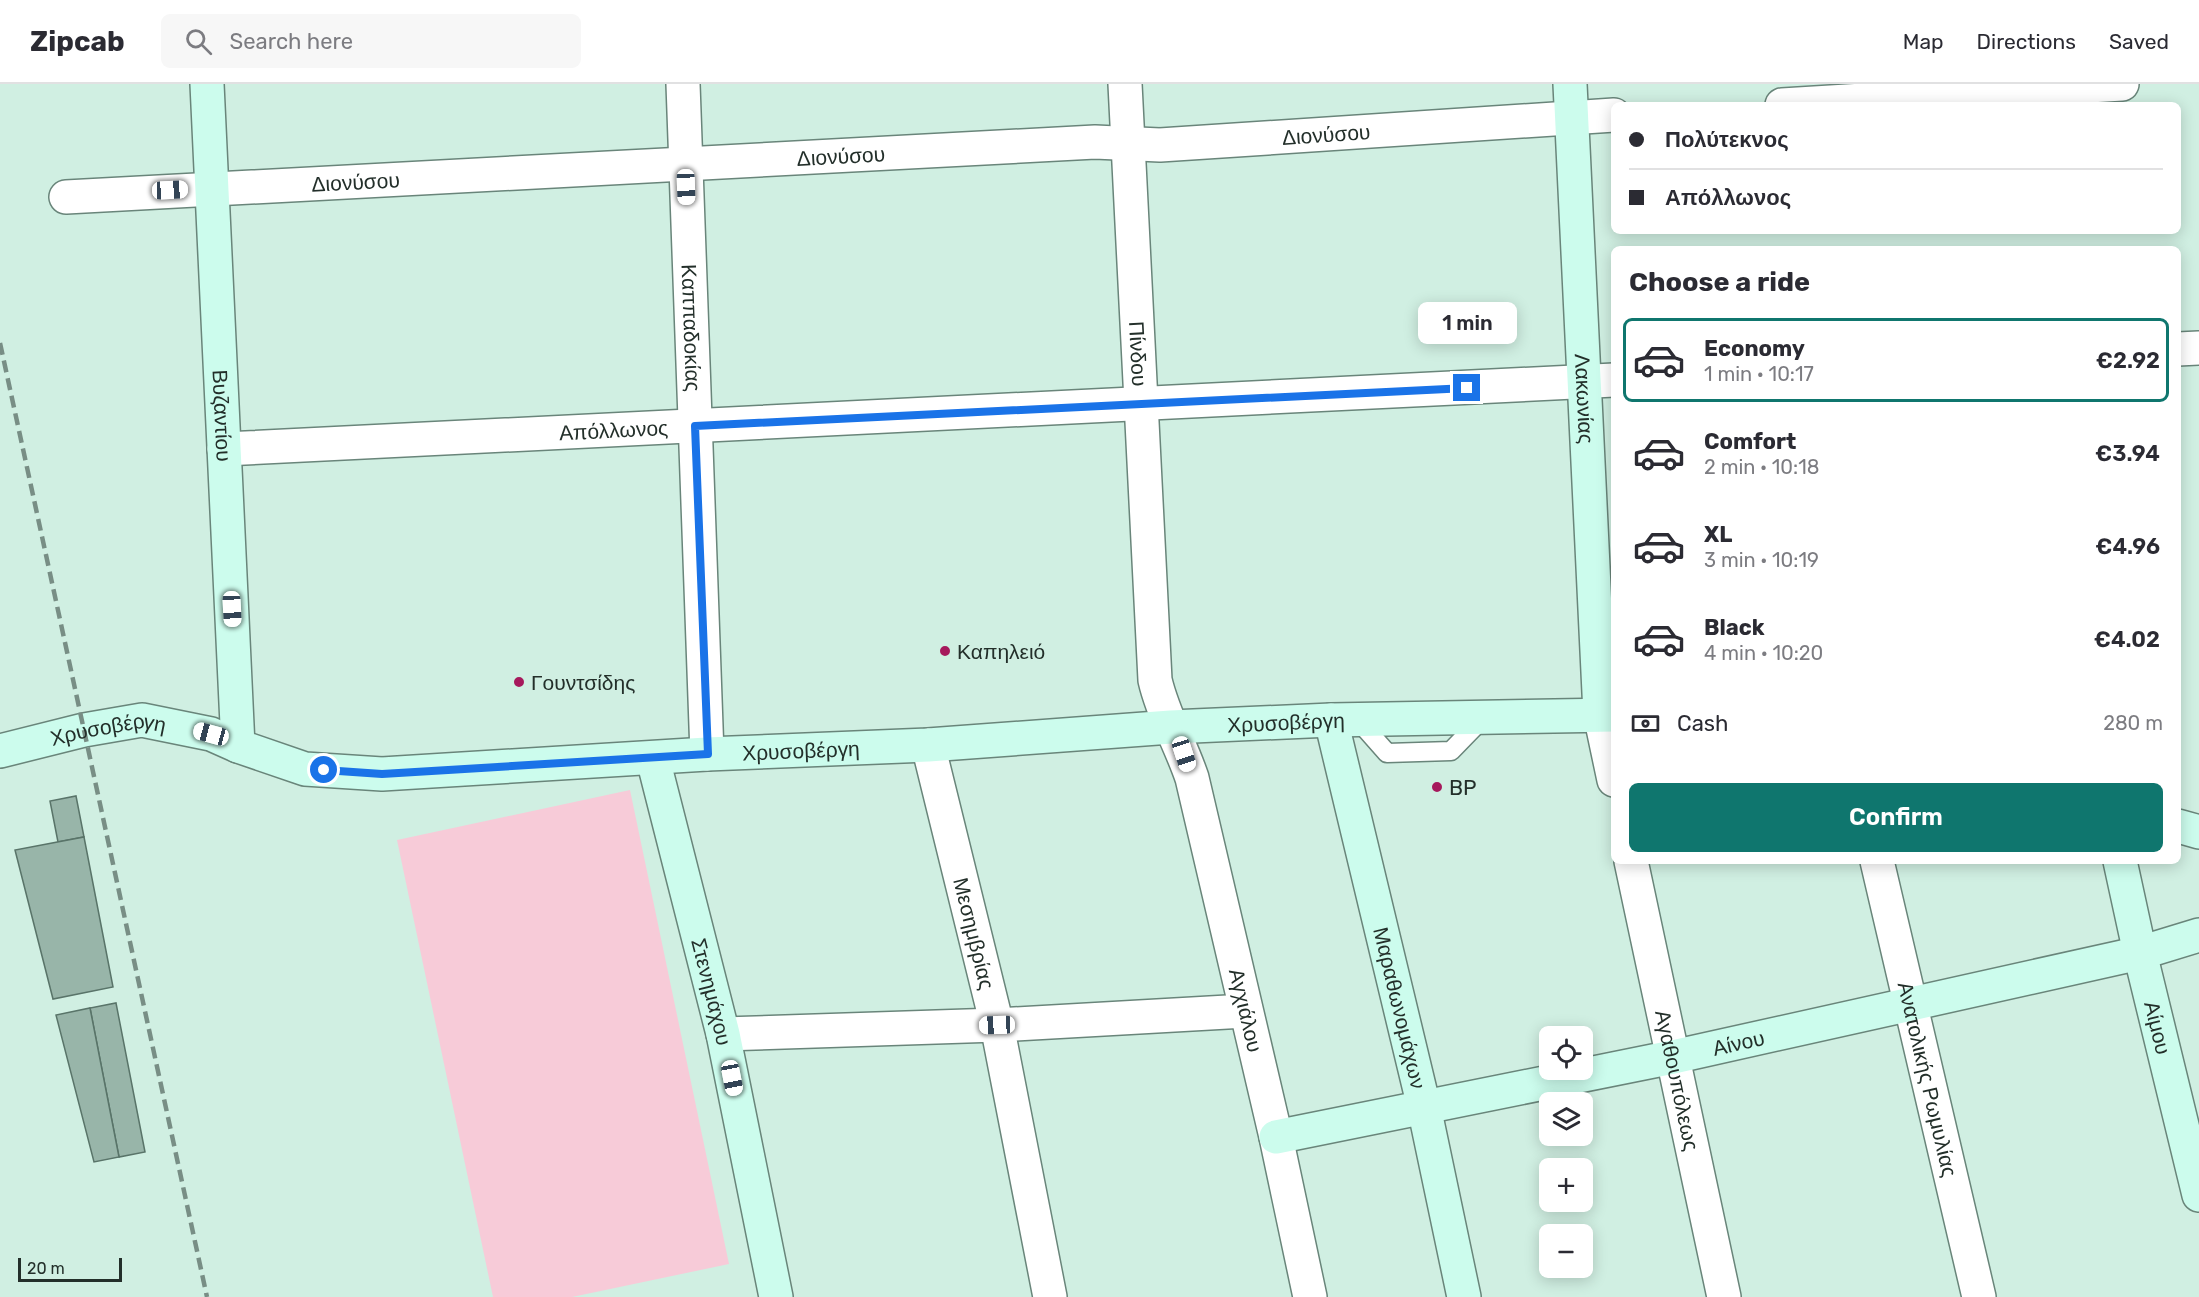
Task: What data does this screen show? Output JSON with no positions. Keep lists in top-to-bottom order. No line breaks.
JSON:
{"streets":{"street":["Διονύσου","Καππαδοκίας","Πίνδου","Λακωνίας","Βυζαντίου","Απόλλωνος","Χρυσοβέργη","Μεσημβρίας","Στενημάχου","Μαραθωνομάχων","Αγχιάλου","Αίμου","Αίνου","Αγαθουπόλεως","Ανατολικής Ρωμυλίας"]},"crossings":[["Διονύσου","Καππαδοκίας"],["Διονύσου","Πίνδου"],["Διονύσου","Λακωνίας"],["Διονύσου","Βυζαντίου"],["Καππαδοκίας","Απόλλωνος"],["Καππαδοκίας","Χρυσοβέργη"],["Πίνδου","Απόλλωνος"],["Πίνδου","Χρυσοβέργη"],["Πίνδου","Αγχιάλου"],["Λακωνίας","Απόλλωνος"],["Λακωνίας","Χρυσοβέργη"],["Βυζαντίου","Απόλλωνος"],["Βυζαντίου","Χρυσοβέργη"],["Χρυσοβέργη","Μεσημβρίας"],["Χρυσοβέργη","Στενημάχου"],["Χρυσοβέργη","Μαραθωνομάχων"],["Χρυσοβέργη","Αγχιάλου"],["Μαραθωνομάχων","Αίνου"],["Αγχιάλου","Αίνου"],["Αίμου","Αίνου"],["Αίνου","Αγαθουπόλεως"],["Αίνου","Ανατολικής Ρωμυλίας"]],"places":["Καπηλειό","Γουντσίδης","BP"],"scale_bar":"20 m","page":{"header":"Zipcab","search":"Search here","nav":["Map","Directions","Saved"],"banner":["Πολύτεκνος","Απόλλωνος"],"heading":"Choose a ride","bubble":"1 min","list":[{"name":"Economy","note":"1 min · 10:17","value":"€2.92"},{"name":"Comfort","note":"2 min · 10:18","value":"€3.94"},{"name":"XL","note":"3 min · 10:19","value":"€4.96"},{"name":"Black","note":"4 min · 10:20","value":"€4.02"}],"pay":["Cash","280 m"],"buttons":"Confirm","map_buttons":["+","−"],"scale":"20 m"}}
